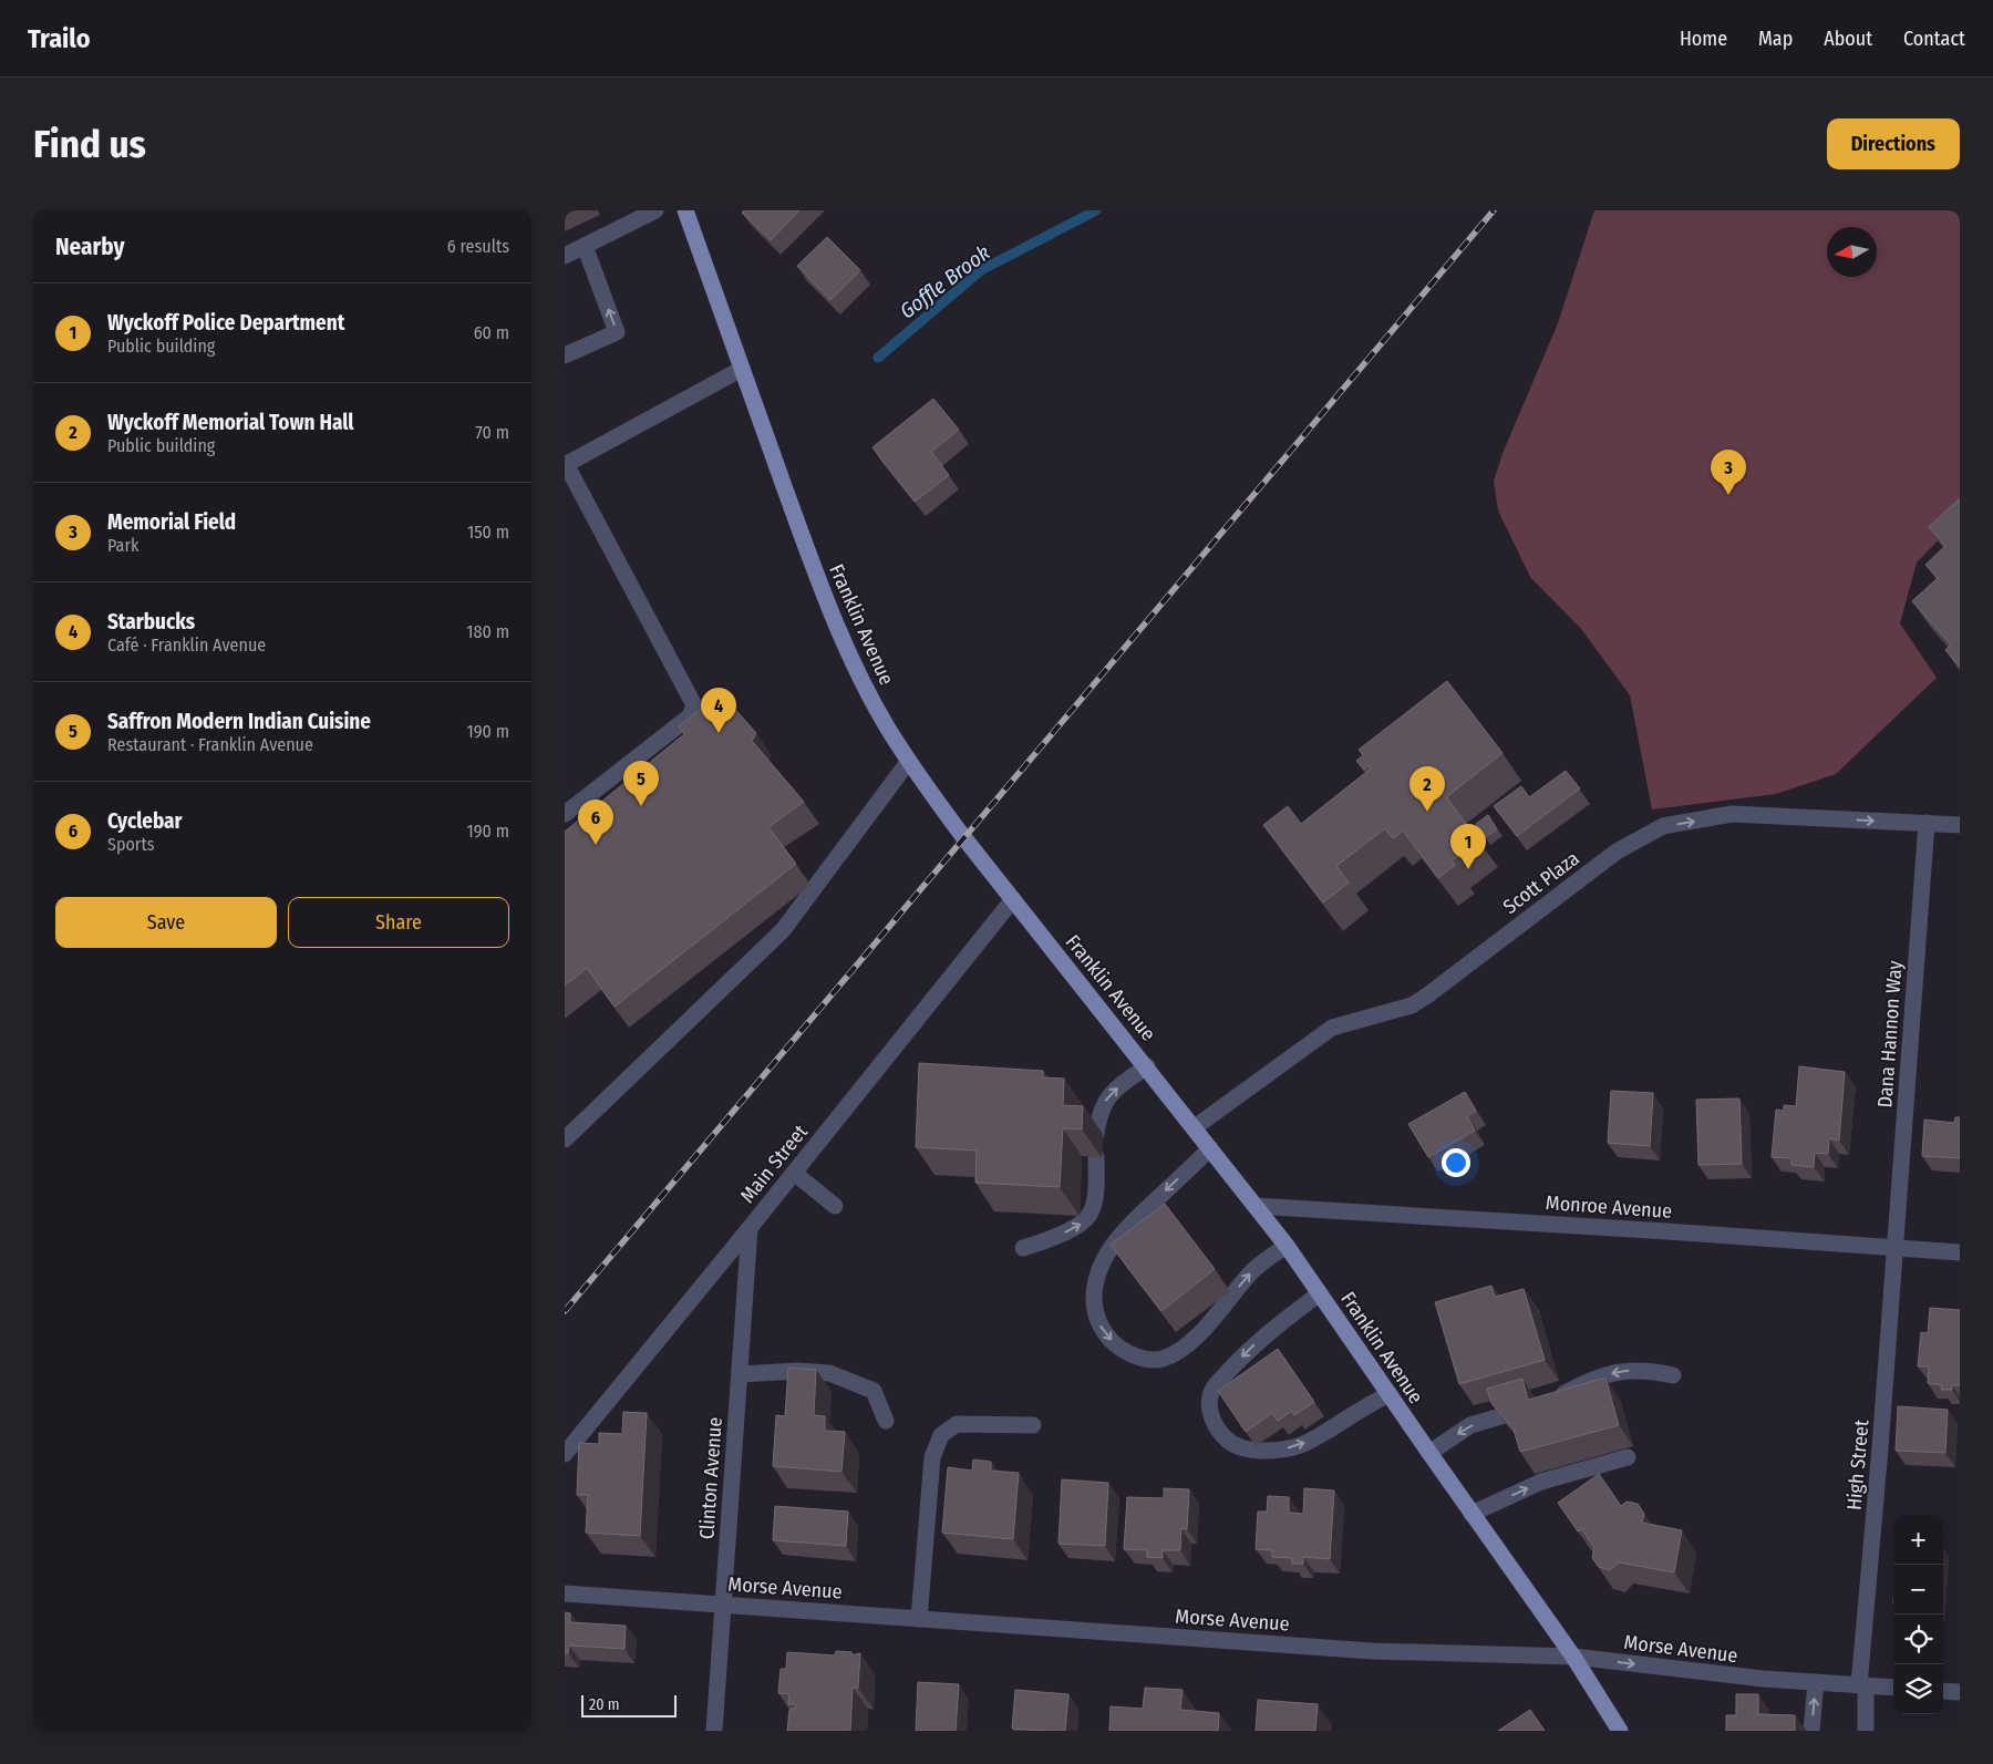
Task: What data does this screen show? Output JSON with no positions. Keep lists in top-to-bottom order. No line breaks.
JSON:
{"streets":{"main road":["Franklin Avenue"],"street":["Scott Plaza","Dana Hannon Way","Main Street","Monroe Avenue","High Street","Clinton Avenue","Morse Avenue"]},"crossings":[["Franklin Avenue","Scott Plaza"],["Franklin Avenue","Main Street"],["Franklin Avenue","Monroe Avenue"],["Franklin Avenue","Morse Avenue"],["Scott Plaza","Dana Hannon Way"],["Dana Hannon Way","Monroe Avenue"],["Dana Hannon Way","High Street"],["Main Street","Clinton Avenue"],["Monroe Avenue","High Street"],["High Street","Morse Avenue"],["Clinton Avenue","Morse Avenue"]],"one_way":["Scott Plaza"],"water":["Goffle Brook"],"scale_bar":"20 m","north":"left","page":{"header":"Trailo","nav":["Home","Map","About","Contact"],"buttons":["Directions",["Save","Share"]],"title":"Find us","heading":["Nearby","6 results"],"list":[{"mark":"1","name":"Wyckoff Police Department","note":"Public building","value":"60 m"},{"mark":"2","name":"Wyckoff Memorial Town Hall","note":"Public building","value":"70 m"},{"mark":"3","name":"Memorial Field","note":"Park","value":"150 m"},{"mark":"4","name":"Starbucks","note":"Café · Franklin Avenue","value":"180 m"},{"mark":"5","name":"Saffron Modern Indian Cuisine","note":"Restaurant · Franklin Avenue","value":"190 m"},{"mark":"6","name":"Cyclebar","note":"Sports","value":"190 m"}],"pins":["3","4","5","2","6","1"],"map_buttons":["+","−"],"scale":"20 m"}}
